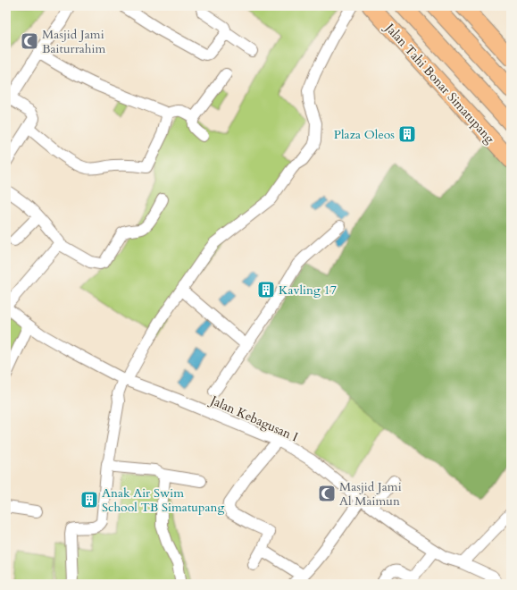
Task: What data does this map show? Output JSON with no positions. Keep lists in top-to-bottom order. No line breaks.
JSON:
{"streets":{"highway":["Jalan Tahi Bonar Simatupang"],"street":["Jalan Kebagusan I"]},"places":{"mosque":["Masjid Jami Baiturrahim","Masjid Jami Al Maimun"],"building":["Plaza Oleos","Kavling 17","Anak Air Swim School TB Simatupang"]}}
